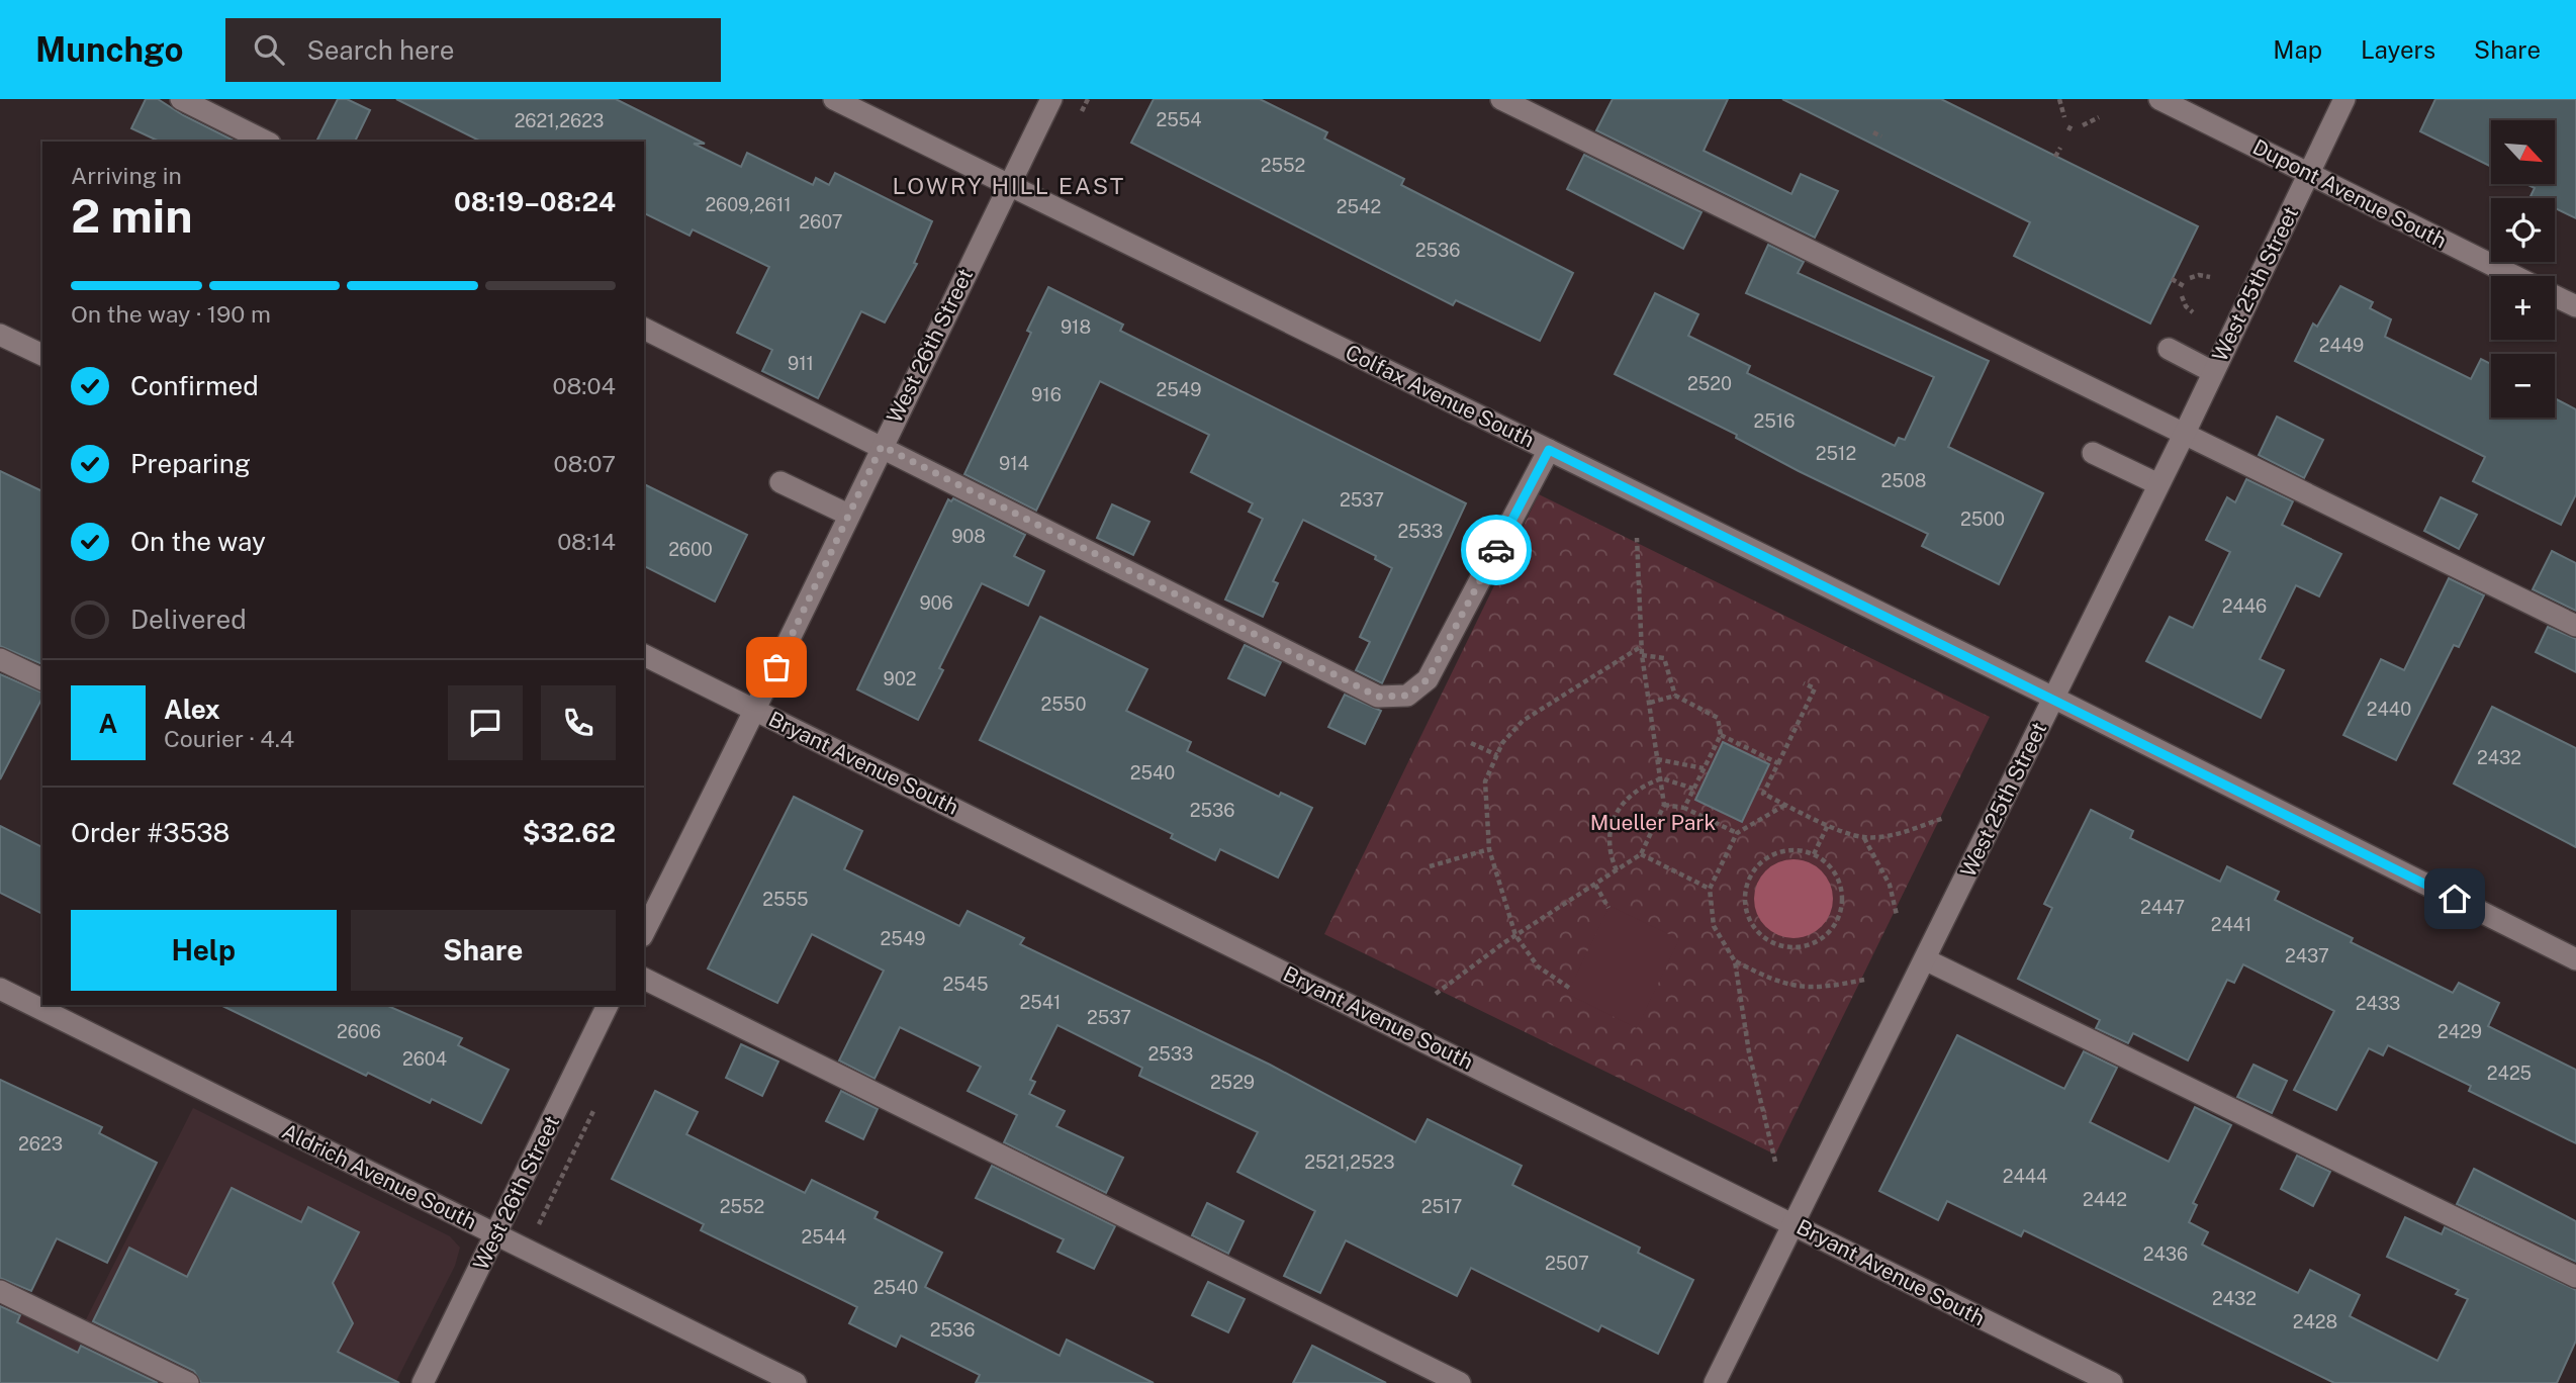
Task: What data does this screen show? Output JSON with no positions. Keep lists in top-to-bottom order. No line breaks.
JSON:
{"streets":{"street":["Dupont Avenue South","West 25th Street","West 26th Street","Colfax Avenue South","Bryant Avenue South","Aldrich Avenue South"]},"crossings":[["Dupont Avenue South","West 25th Street"],["West 25th Street","Colfax Avenue South"],["West 25th Street","Bryant Avenue South"],["West 26th Street","Colfax Avenue South"],["West 26th Street","Bryant Avenue South"],["West 26th Street","Aldrich Avenue South"]],"districts":["LOWRY HILL EAST"],"parks":["Mueller Park"],"house_numbers":["2554","2621,2623","2552","2609,2611","2542","2607","2536","918","2449","911","2520","2549","916","2516","2512","914","2508","2537","2500","2533","908","2600","906","2446","902","2550","2440","2432","2540","2536","2555","2447","2441","2549","2437","2545","2541","2433","2537","2606","2429","2533","2604","2425","2529","2623","2521,2523","2444","2442","2552","2517","2544","2436","2507","2540","2432","2428","2536"],"north":"bottom right","page":{"header":"Munchgo","search":"Search here","nav":["Map","Layers","Share"],"map_buttons":["+","−"],"heading":["2 min","Arriving in","08:19–08:24"],"panel":["Alex","Courier · 4.4","Order #3538","$32.62"],"bar":"On the way · 190 m","list":[["Confirmed","08:04"],["Preparing","08:07"],["On the way","08:14"],"Delivered"],"round":"A","buttons":["Help","Share"]}}
